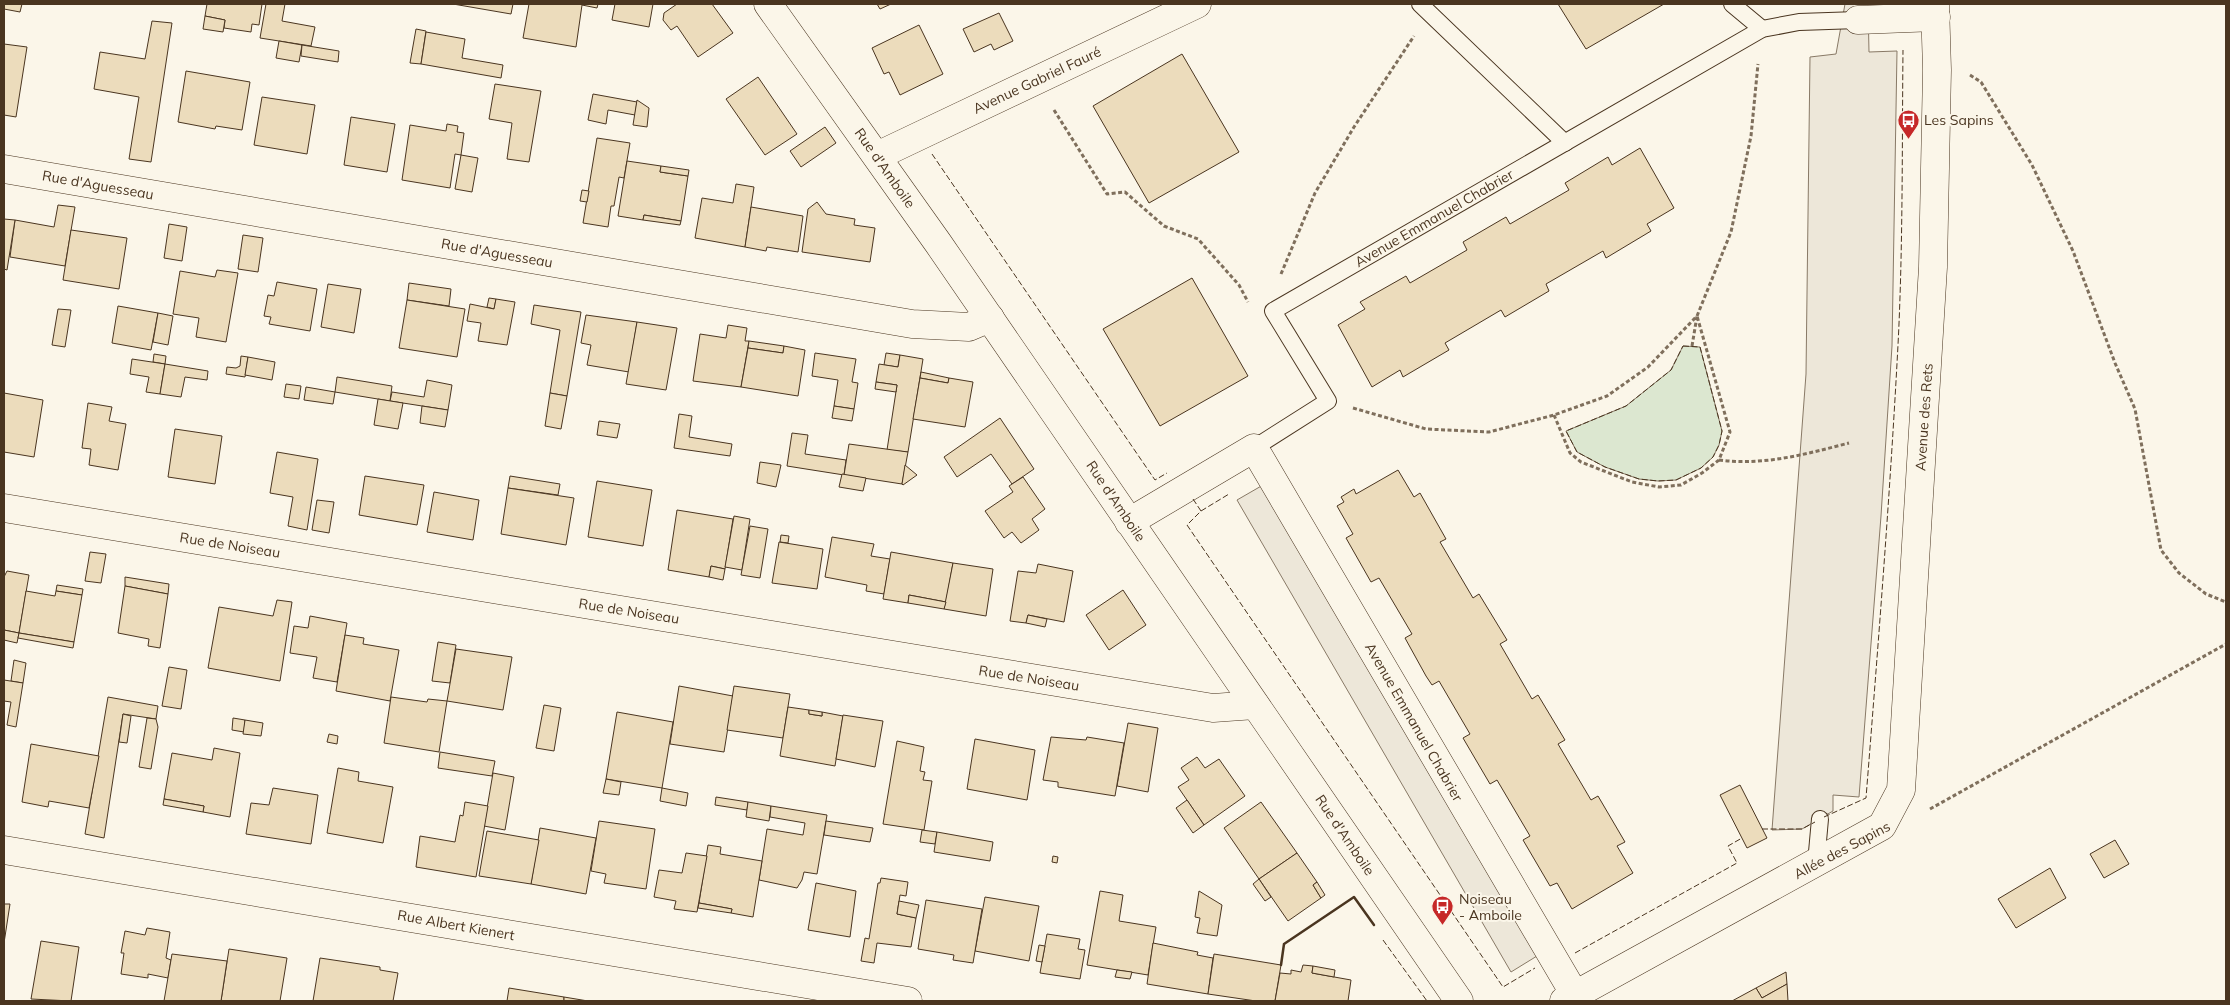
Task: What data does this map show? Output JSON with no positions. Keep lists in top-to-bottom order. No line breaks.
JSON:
{"streets":{"street":["Avenue Gabriel Fauré","Rue d'Amboile","Rue d'Aguesseau","Avenue Emmanuel Chabrier","Avenue des Rets","Rue de Noiseau","Allée des Sapins","Rue Albert Kienert"]},"crossings":[["Avenue Gabriel Fauré","Rue d'Amboile"],["Rue d'Amboile","Rue d'Aguesseau"],["Rue d'Amboile","Rue de Noiseau"],["Avenue Emmanuel Chabrier","Avenue des Rets"],["Avenue Emmanuel Chabrier","Allée des Sapins"],["Avenue des Rets","Allée des Sapins"]],"places":{"bus stop":["Les Sapins","Noiseau - Amboile"]}}
